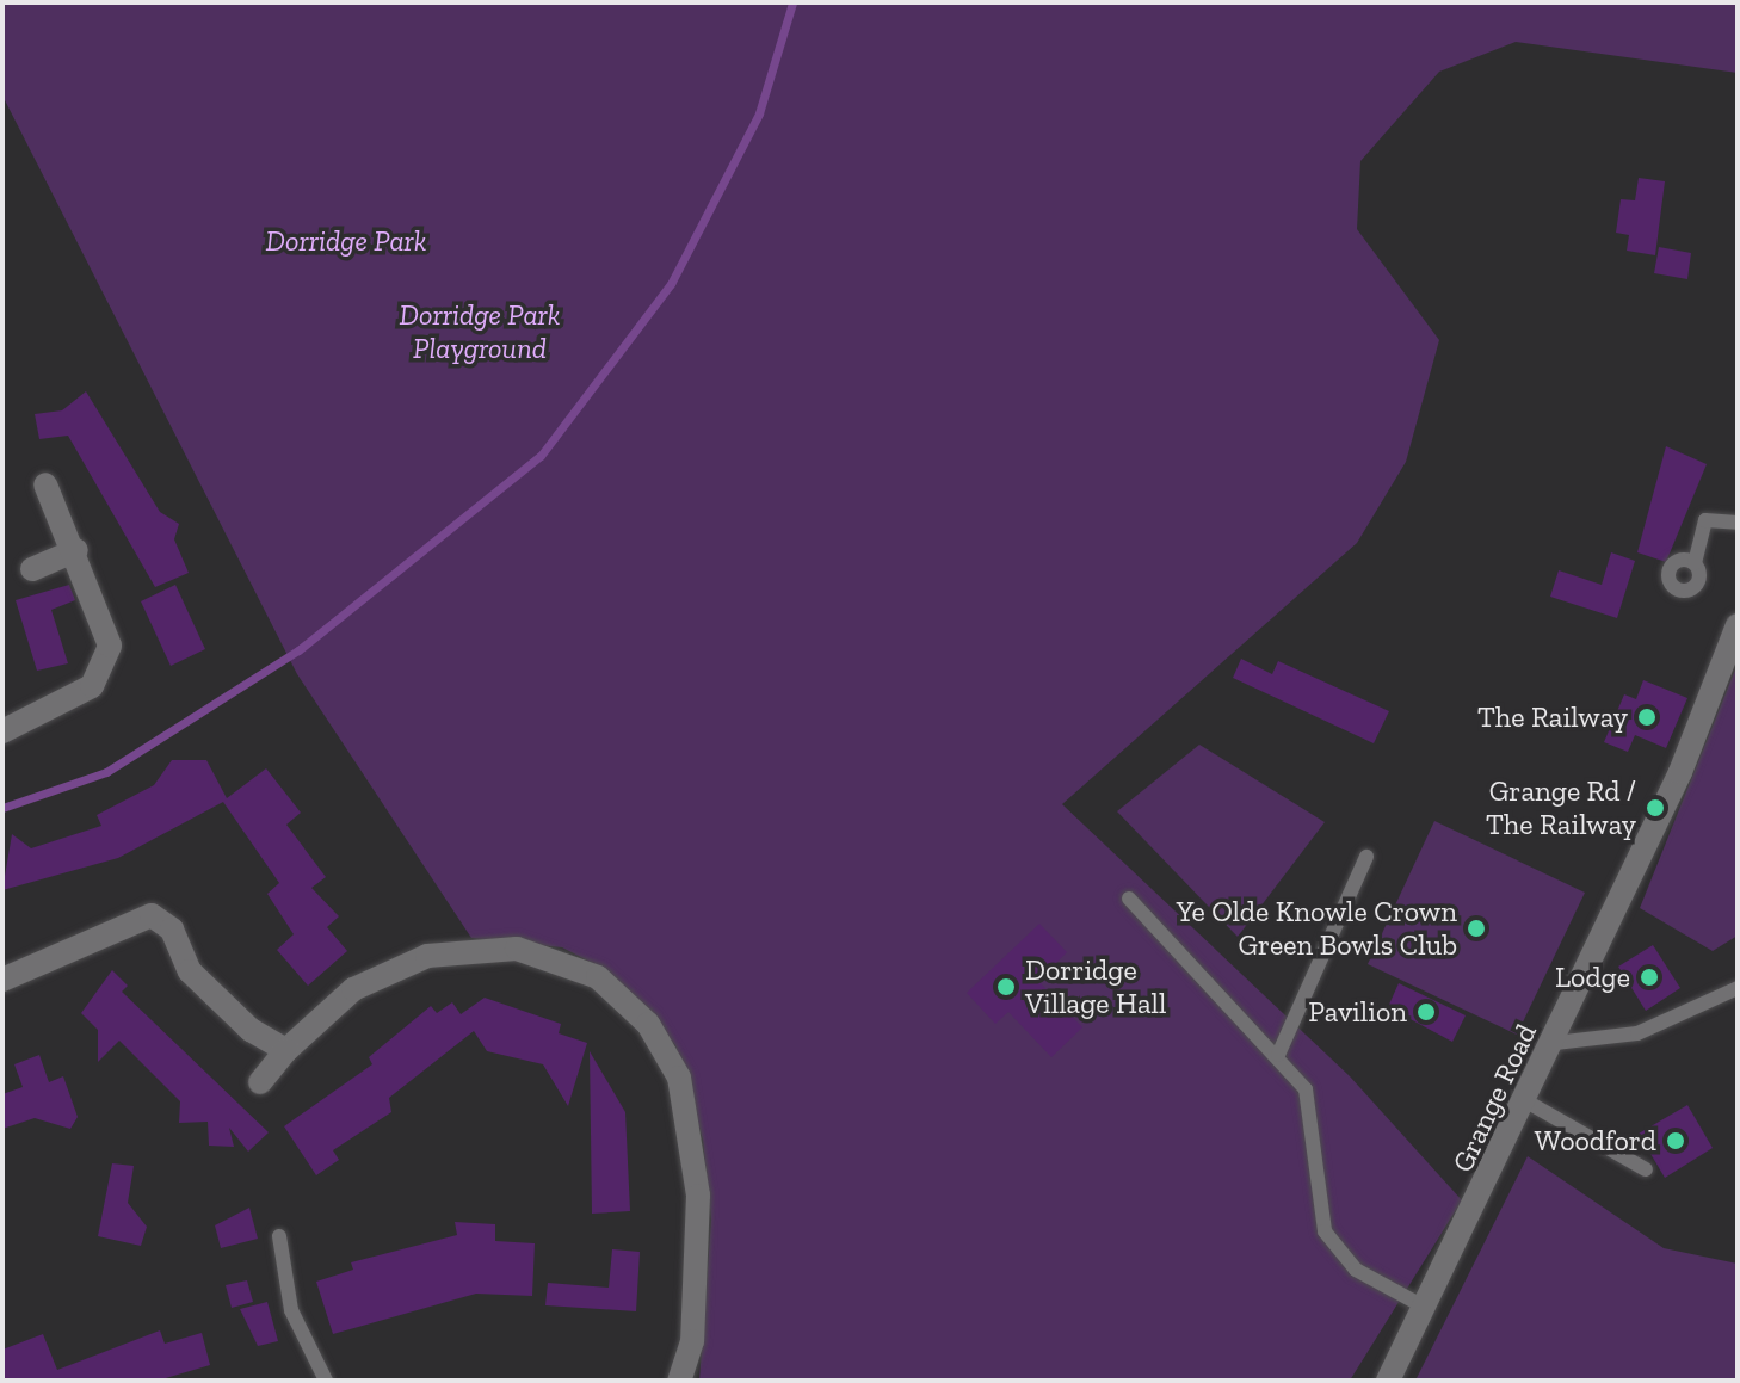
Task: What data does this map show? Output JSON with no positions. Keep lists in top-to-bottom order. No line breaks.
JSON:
{"streets":{"street":["Grange Road"]},"parks":["Dorridge Park","Dorridge Park Playground"],"places":["The Railway","Grange Rd / The Railway","Ye Olde Knowle Crown Green Bowls Club","Lodge","Dorridge Village Hall","Pavilion","Woodford"]}
